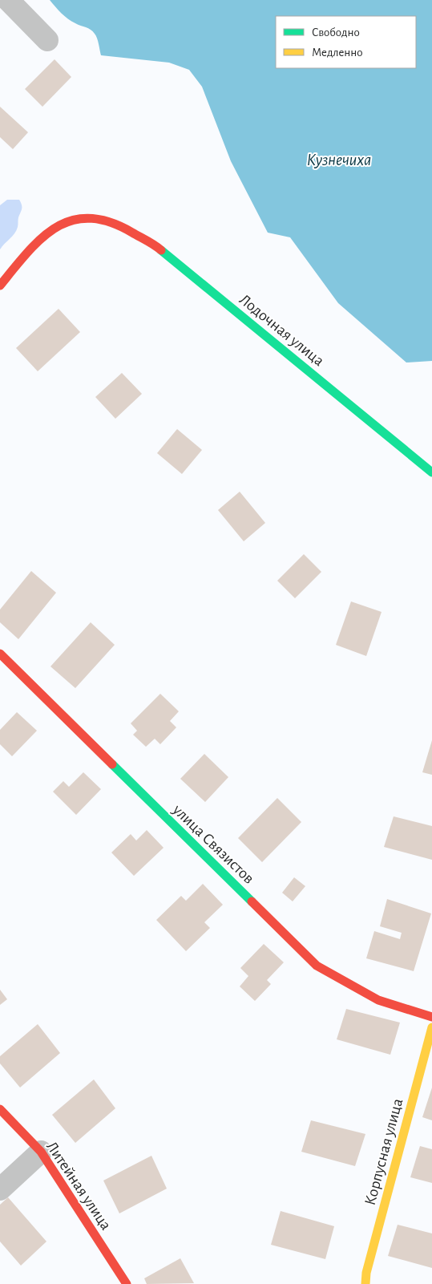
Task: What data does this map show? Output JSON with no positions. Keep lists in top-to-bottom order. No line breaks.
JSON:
{"streets":{"street":["Лодочная улица","улица Связистов","Корпусная улица","Литейная улица"]},"water":["Кузнечиха"],"legend":["Свободно","Медленно"]}
